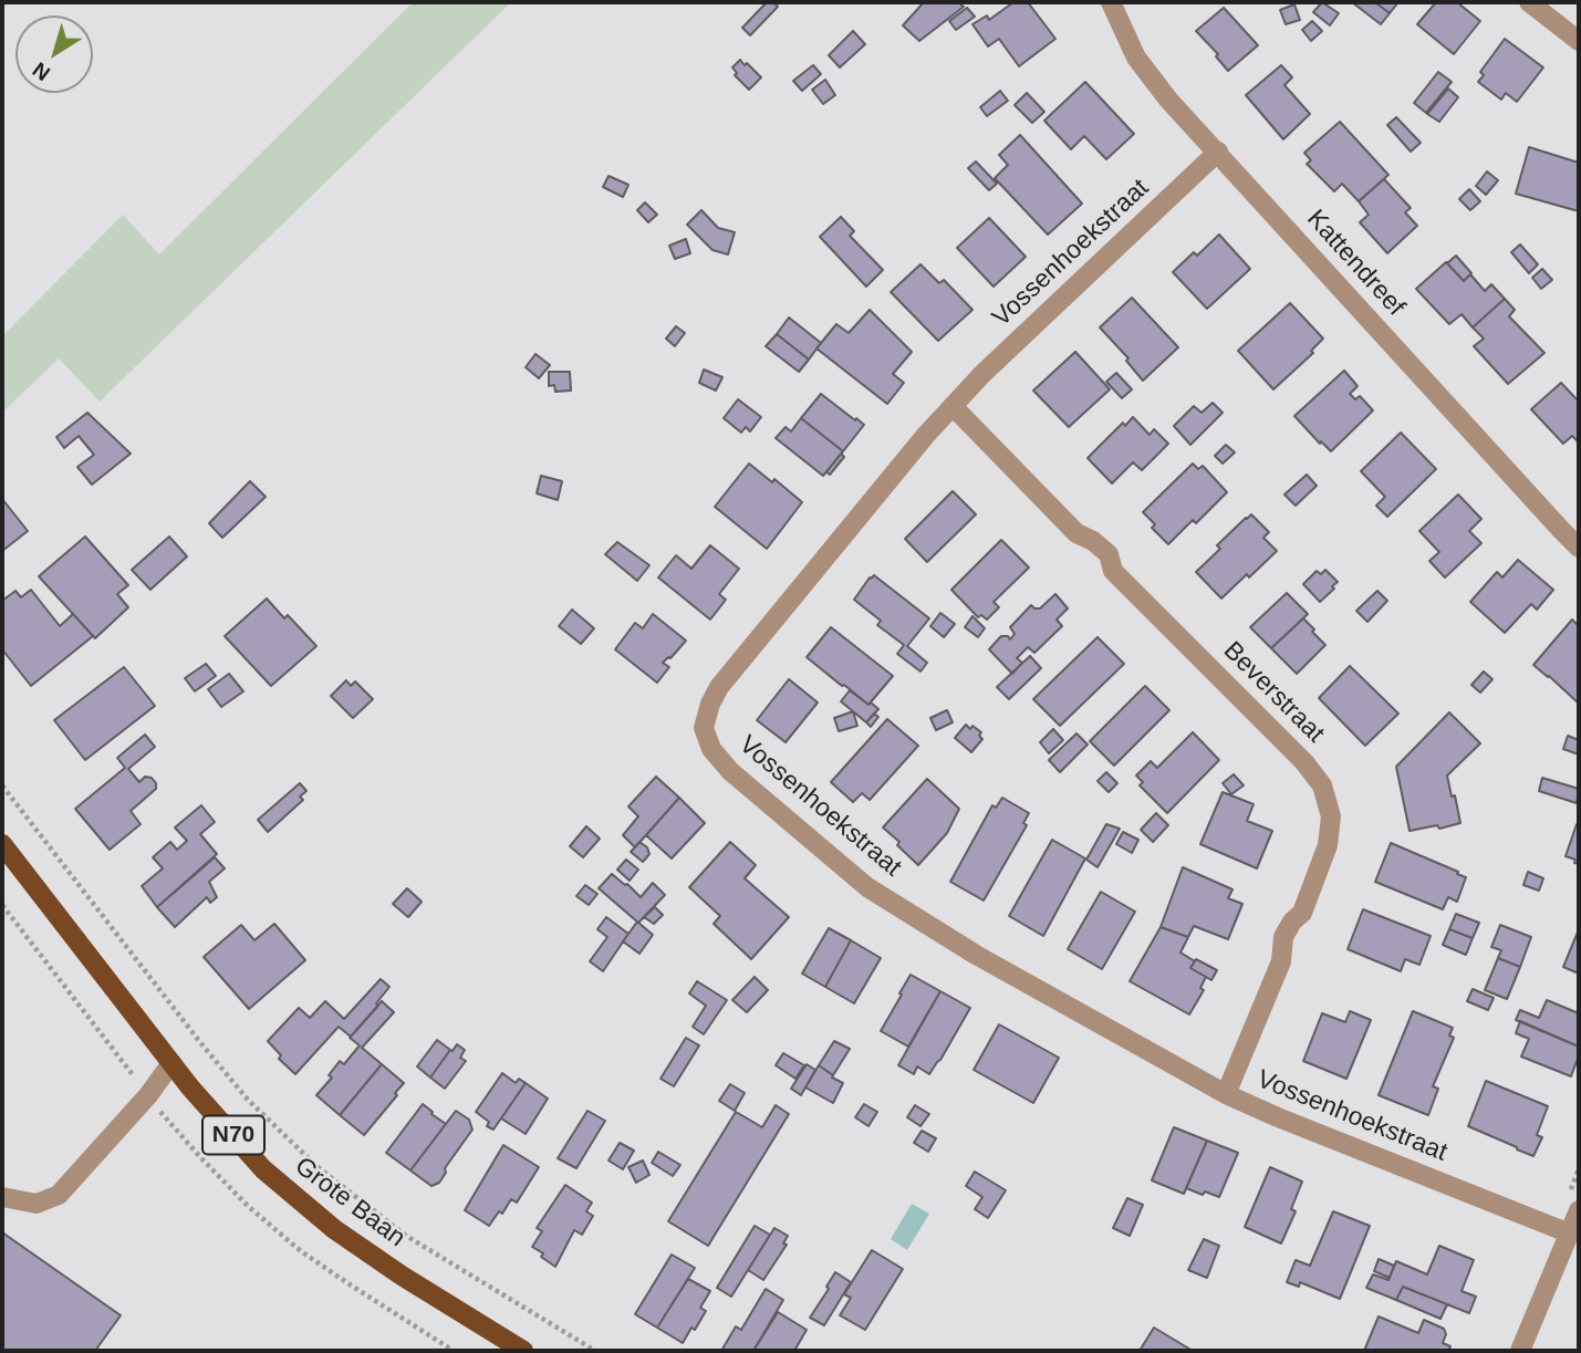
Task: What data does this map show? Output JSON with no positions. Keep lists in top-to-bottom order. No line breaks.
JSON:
{"streets":{"main road":["N70","Grote Baan"],"street":["Vossenhoekstraat","Kattendreef","Beverstraat"]},"crossings":[["Vossenhoekstraat","Kattendreef"],["Vossenhoekstraat","Beverstraat"]],"north":"bottom left"}
